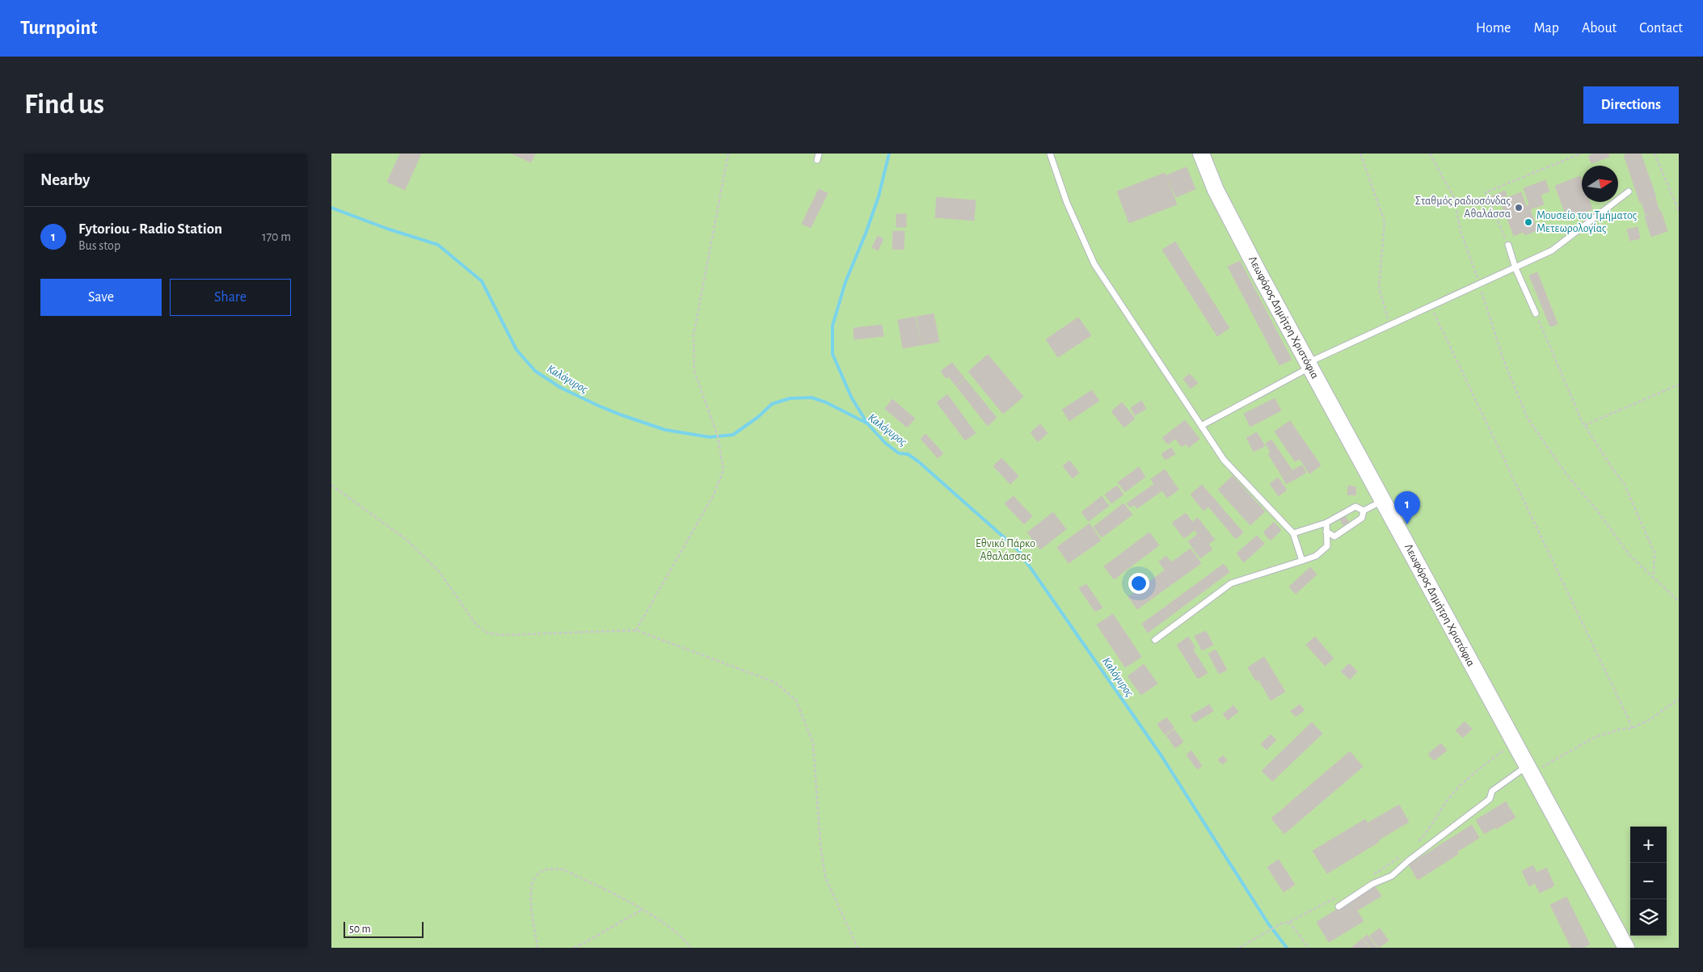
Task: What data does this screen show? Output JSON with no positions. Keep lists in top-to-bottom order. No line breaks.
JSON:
{"streets":{"main road":["Λεωφόρος Δημήτρη Χριστόφια"]},"water":["Καλόγυρος"],"parks":["Εθνικό Πάρκο Αθαλάσσας"],"places":["Σταθμός ραδιοσόνδας Αθαλάσσα","Μουσείο του Τμήματος Μετεωρολογίας"],"scale_bar":"50 m","north":"right","page":{"header":"Turnpoint","nav":["Home","Map","About","Contact"],"buttons":["Directions",["Save","Share"]],"title":"Find us","heading":"Nearby","list":[{"mark":"1","name":"Fytoriou - Radio Station","note":"Bus stop","value":"170 m"}],"pins":"1","map_buttons":["+","−"],"scale":"50 m"}}
